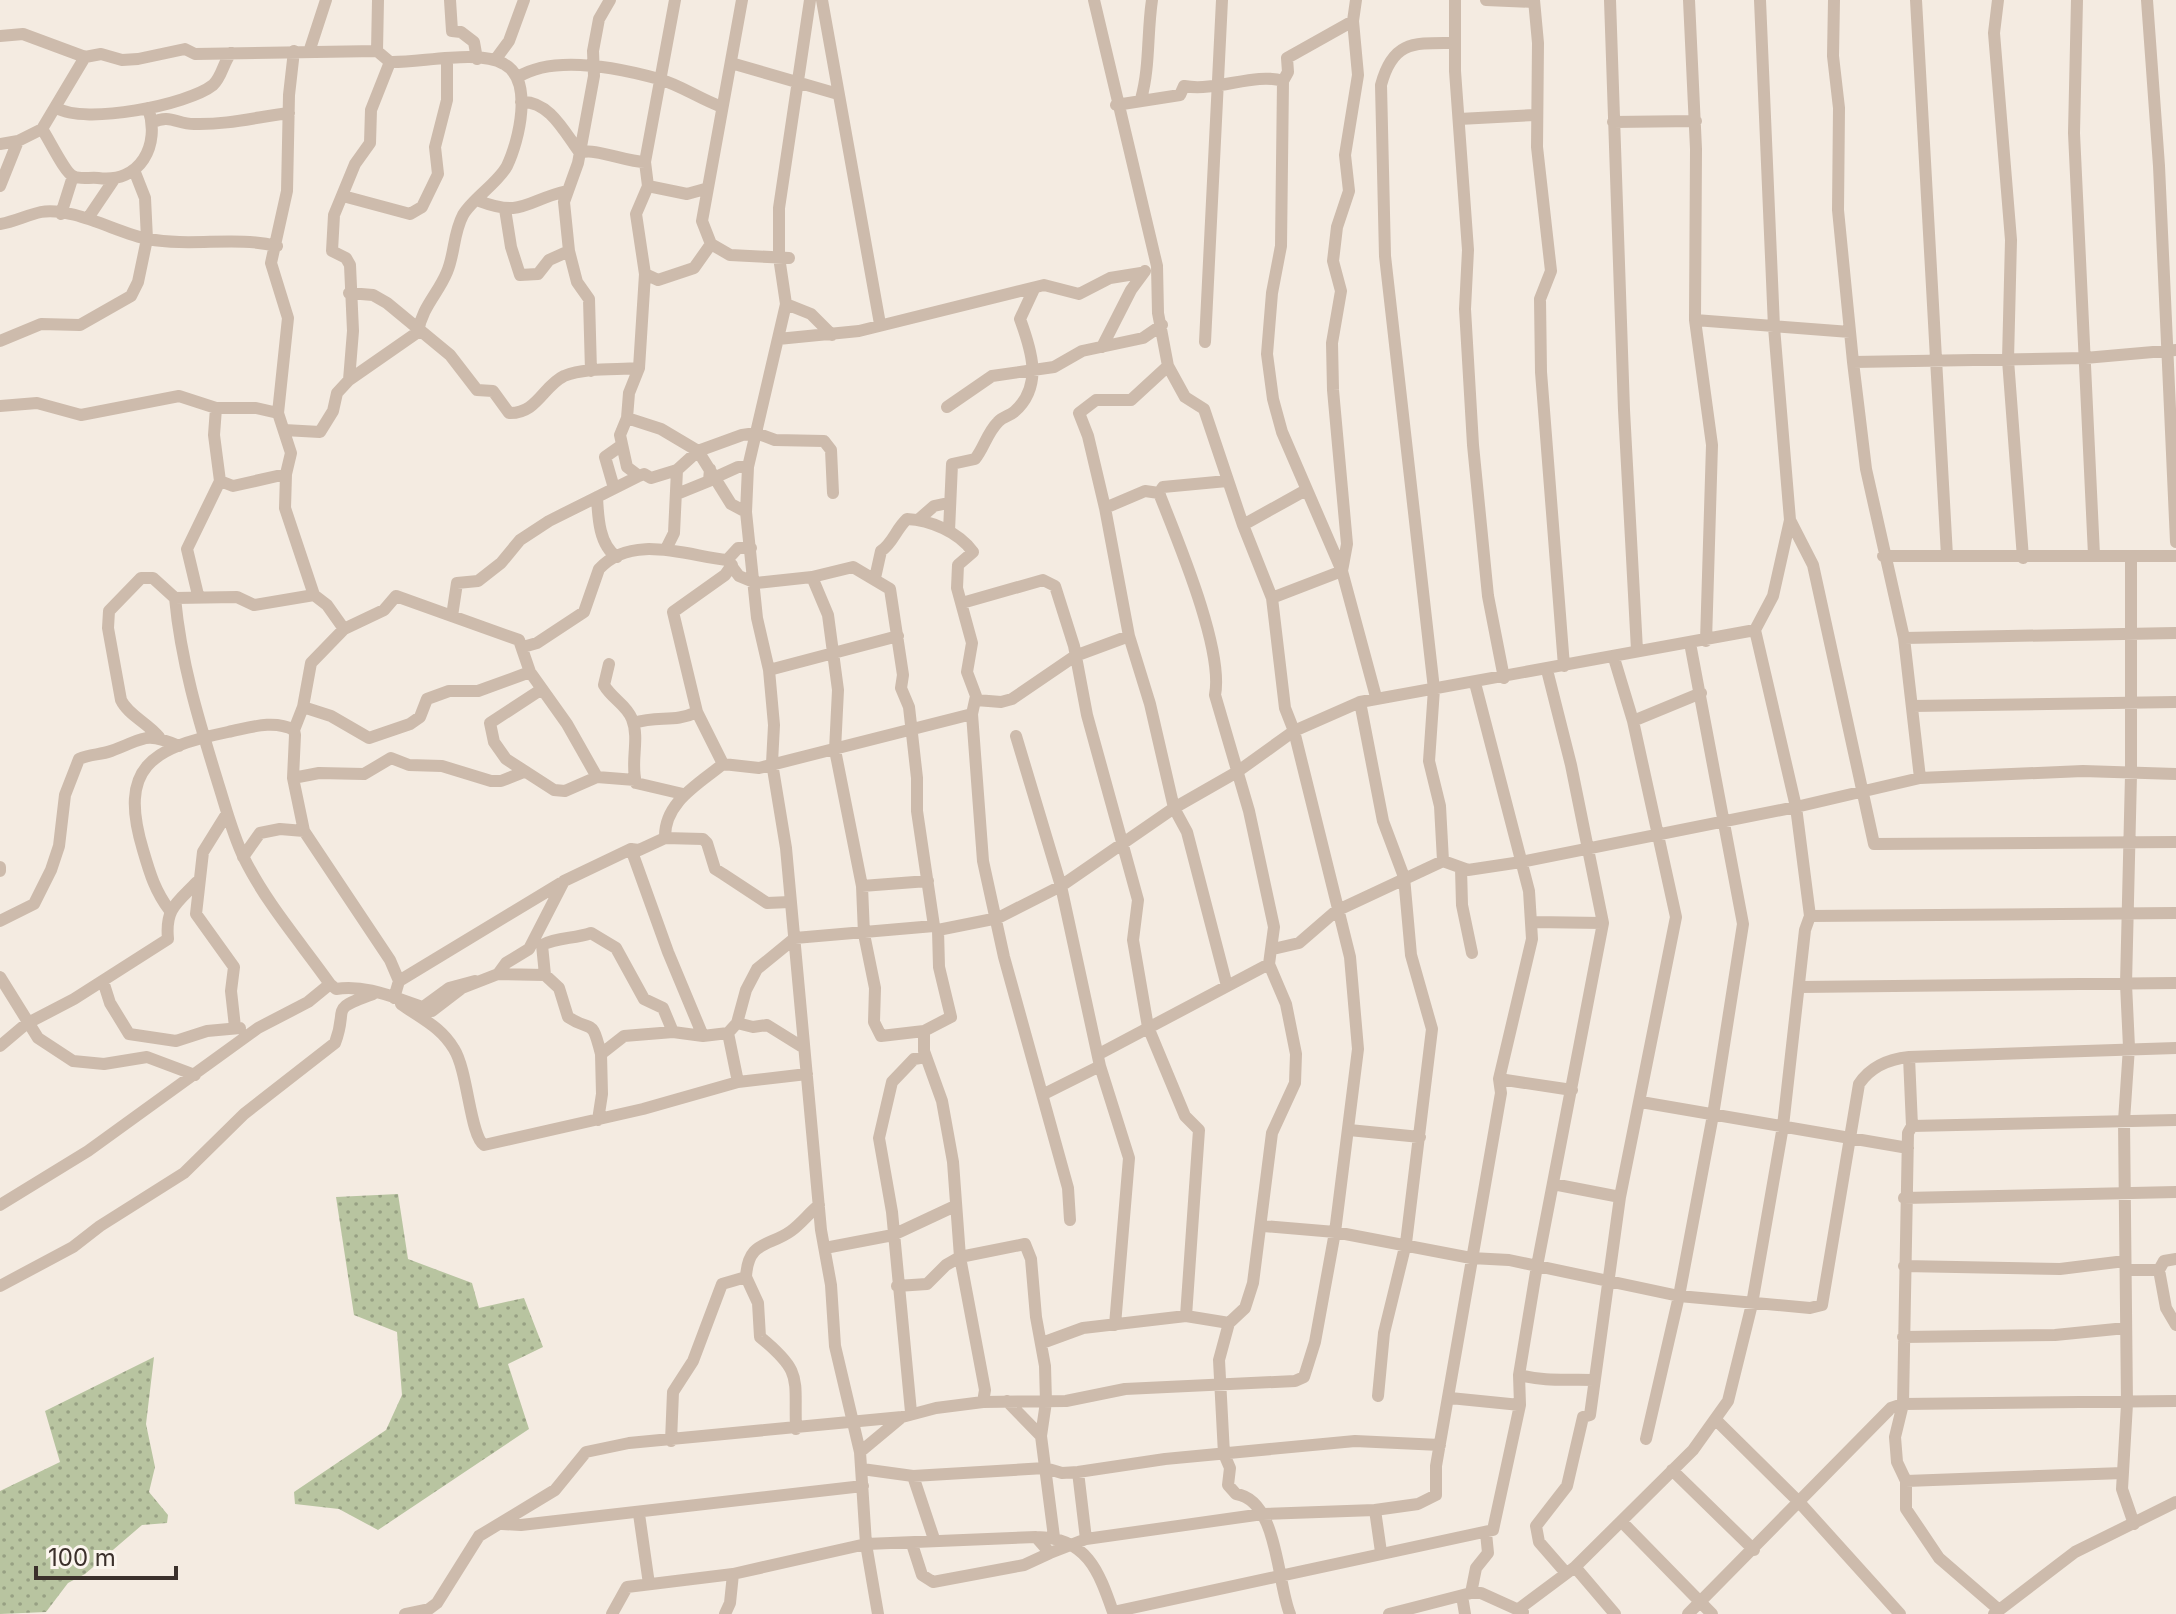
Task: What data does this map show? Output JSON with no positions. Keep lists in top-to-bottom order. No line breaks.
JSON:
{"scale_bar":"100 m"}
